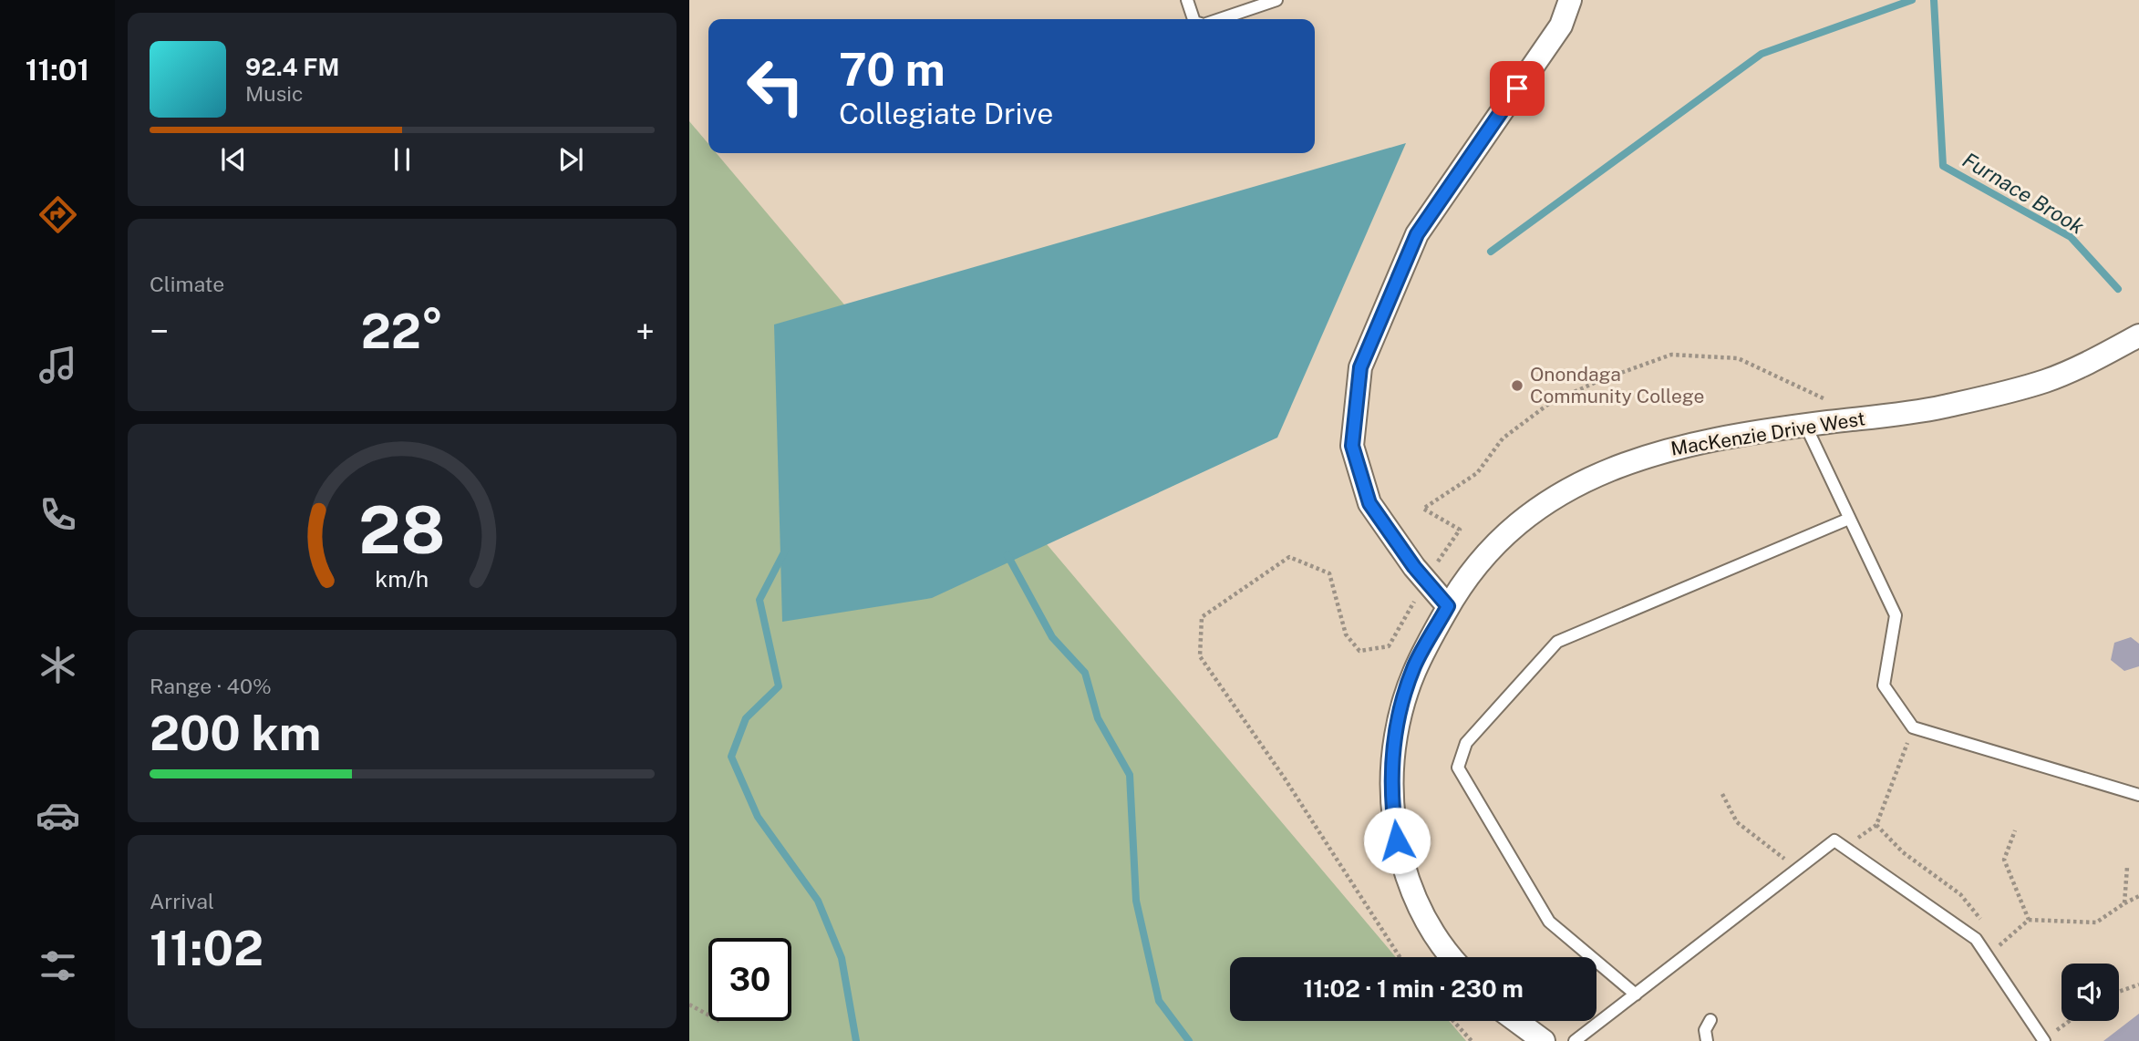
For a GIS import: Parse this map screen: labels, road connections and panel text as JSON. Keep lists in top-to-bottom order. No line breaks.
{"streets":{"street":["MacKenzie Drive West"]},"water":["Furnace Brook"],"places":["Onondaga Community College"],"page":{"tabs":"11:01","turn":["70 m","Collegiate Drive"],"song":["92.4 FM","Music"],"tile":["Climate",["Range · 40%","200 km"],["Arrival","11:02"]],"heat":["−","22°","+"],"limit":"30","trip":"11:02 · 1 min · 230 m","gauge":["28","km/h"]}}
